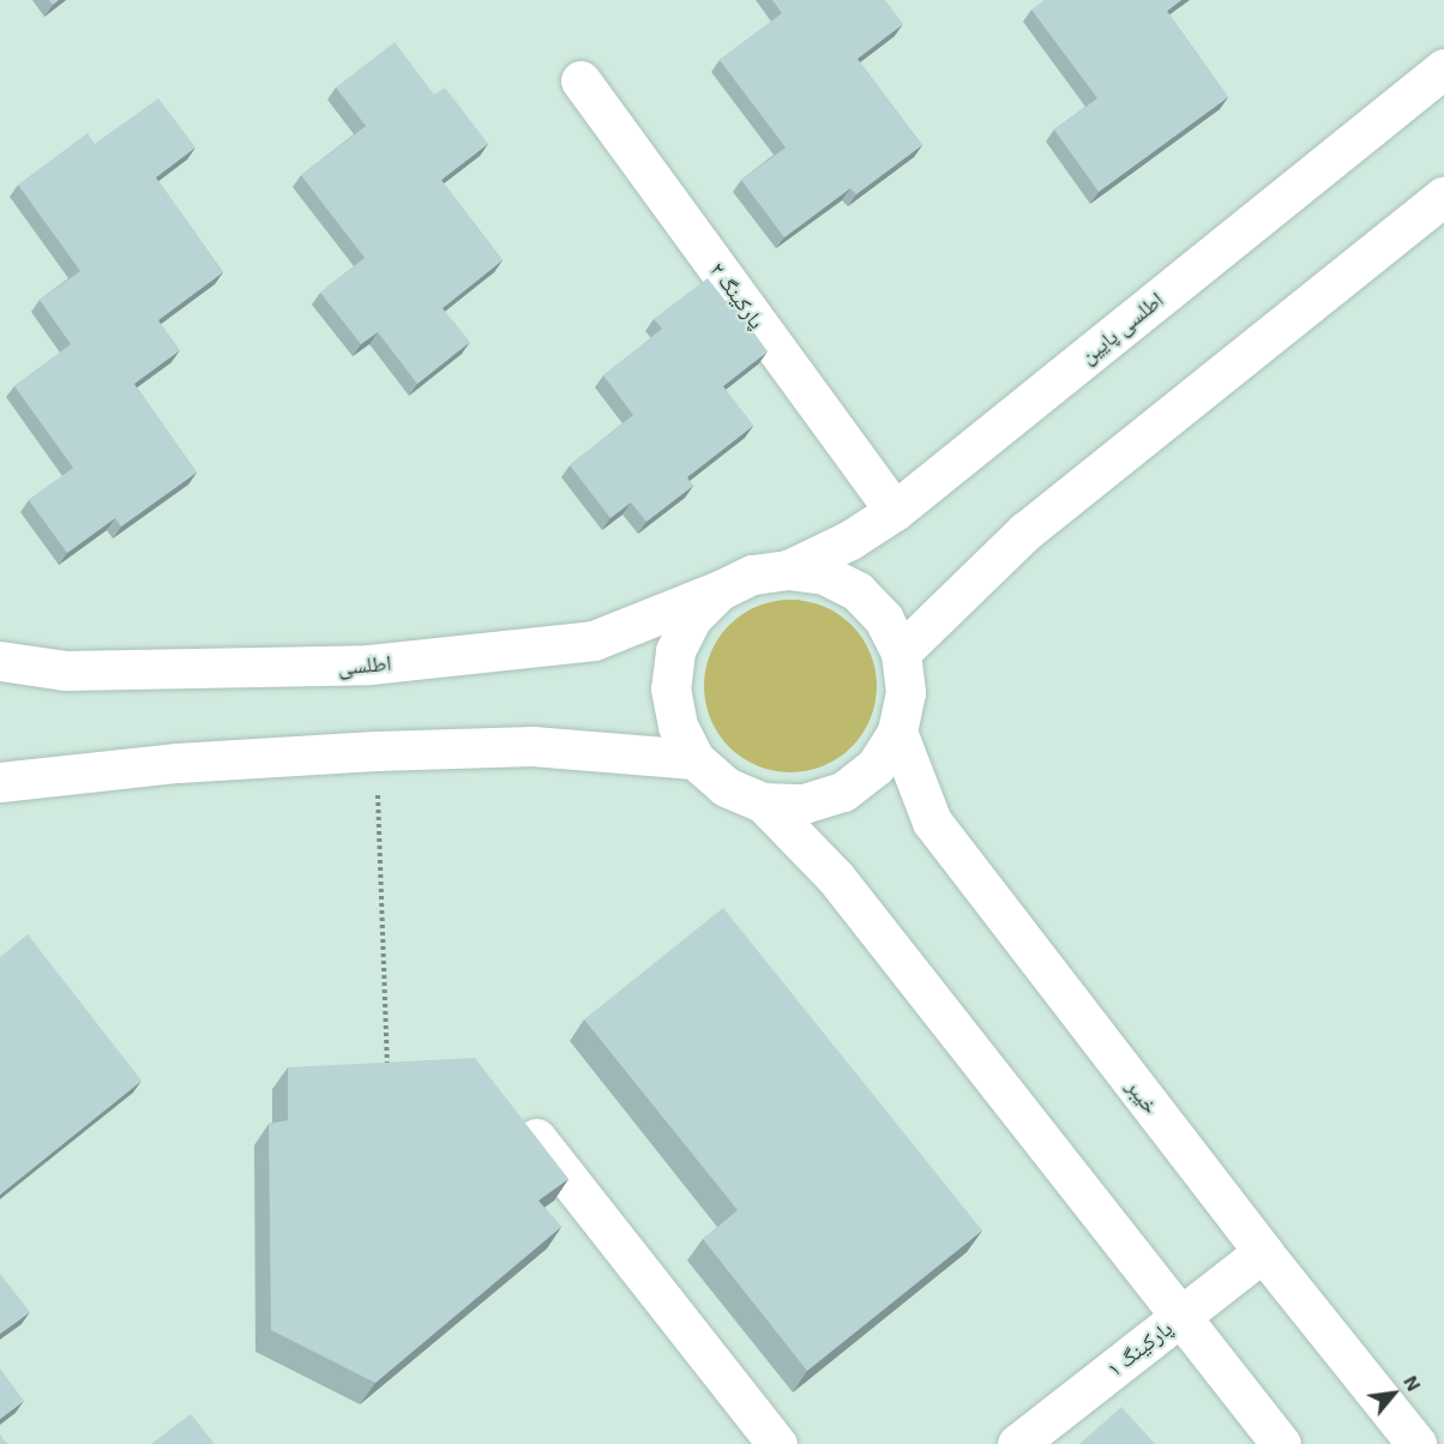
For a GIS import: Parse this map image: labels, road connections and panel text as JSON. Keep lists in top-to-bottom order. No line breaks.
{"streets":{"street":["پارکینگ ۲","اطلسی پایین","اطلسی","خیبر","پارکینگ ۱"]},"crossings":[["پارکینگ ۲","اطلسی پایین"],["اطلسی پایین","اطلسی"],["اطلسی پایین","خیبر"],["اطلسی","خیبر"],["خیبر","پارکینگ ۱"]],"north":"top right"}
